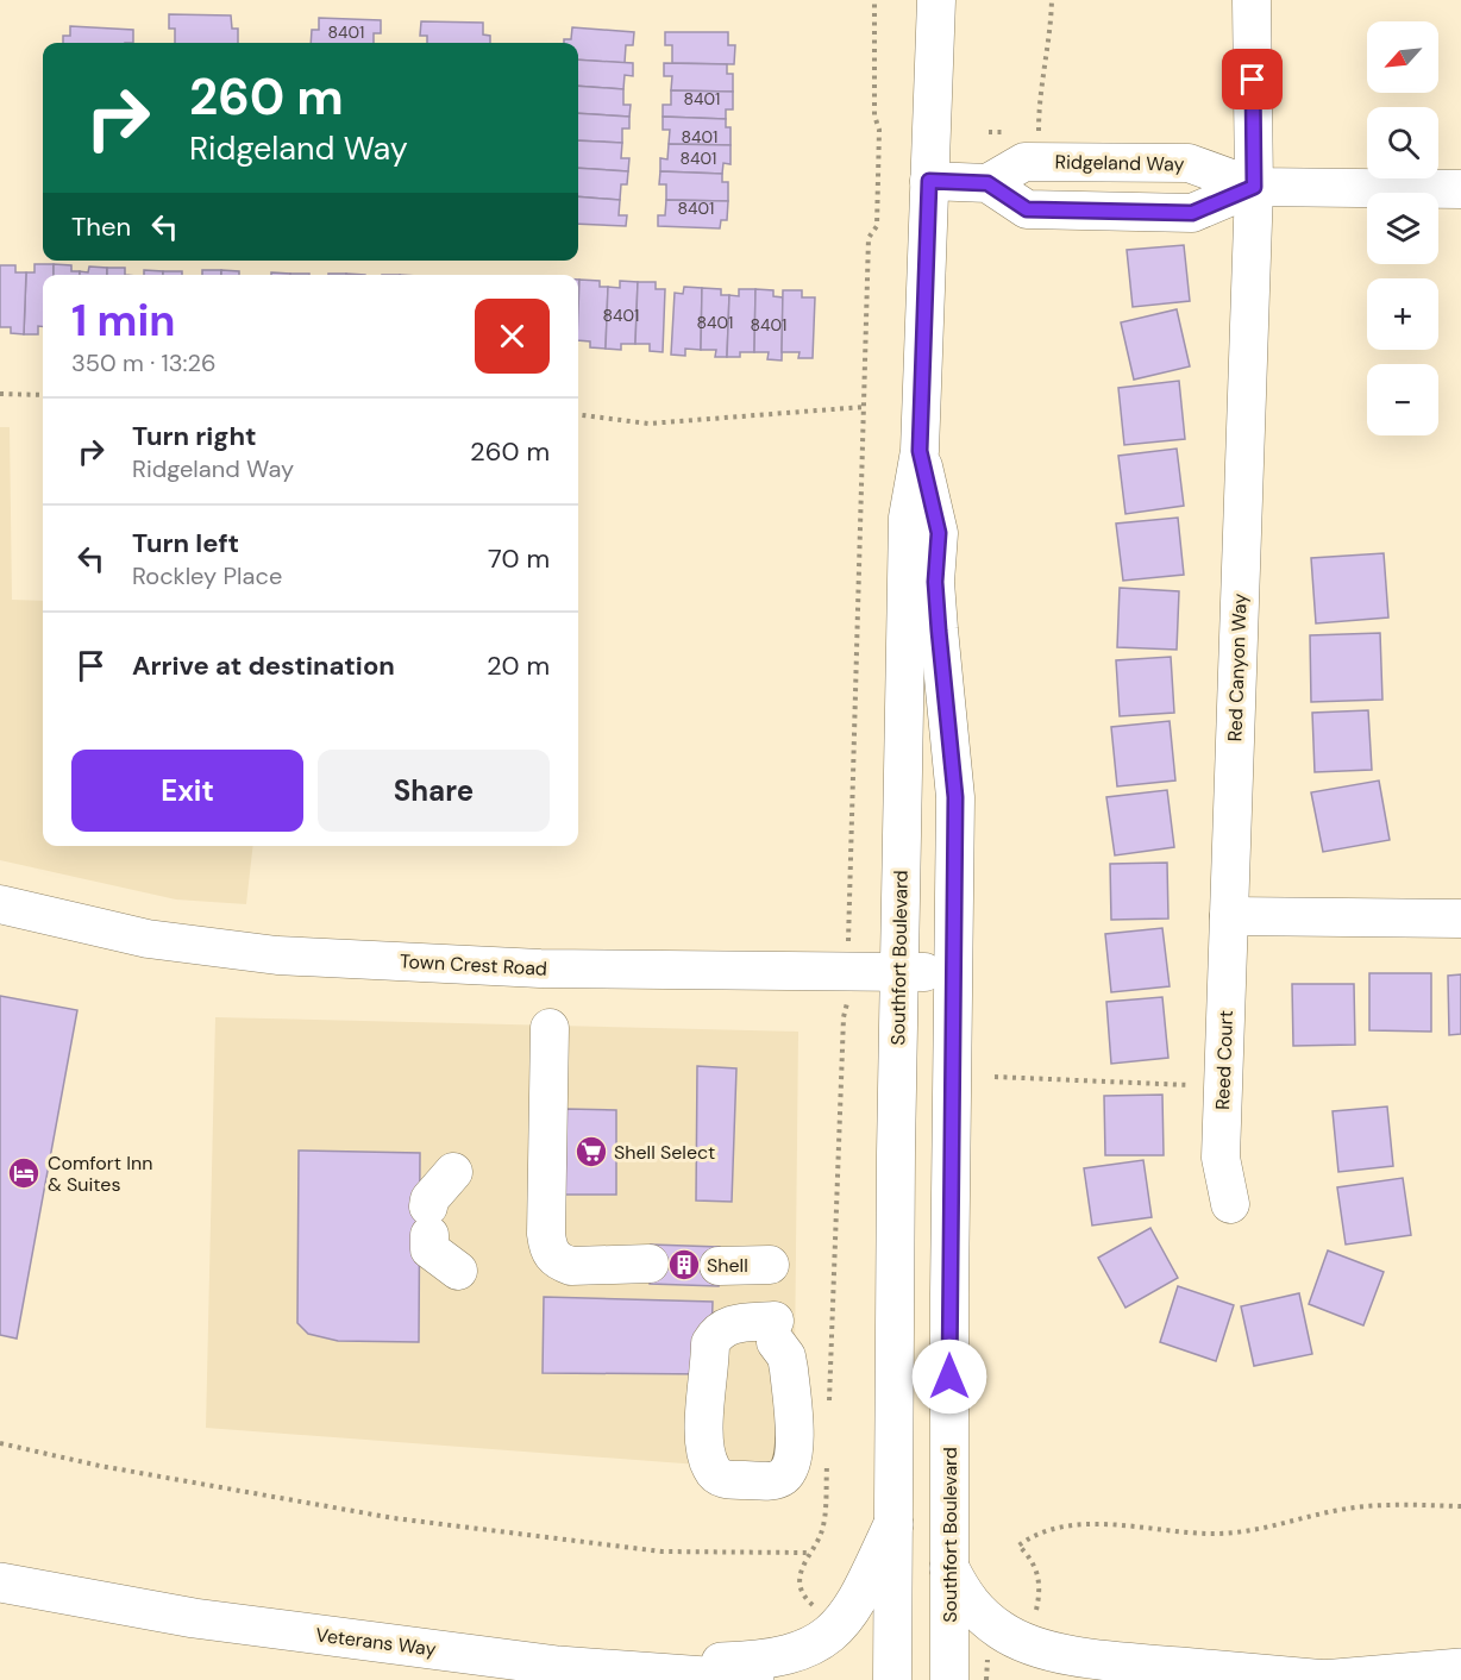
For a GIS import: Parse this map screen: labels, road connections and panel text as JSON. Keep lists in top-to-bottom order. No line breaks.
{"streets":{"main road":["Veterans Way"],"street":["Ridgeland Way","Red Canyon Way","Southfort Boulevard","Town Crest Road","Reed Court"]},"crossings":[["Ridgeland Way","Red Canyon Way"],["Red Canyon Way","Reed Court"],["Southfort Boulevard","Town Crest Road"]],"places":{"supermarket":["Shell Select"],"hotel":["Comfort Inn & Suites"],"building":["Shell"]},"house_numbers":["8401","8401","8401","8401","8401","8401","8401","8401"],"north":"bottom left","page":{"map_buttons":["+","−"],"turn":["260 m","Ridgeland Way"],"then":"Then","heading":["1 min","350 m · 13:26"],"list":[{"name":"Turn right","note":"Ridgeland Way","value":"260 m"},{"name":"Turn left","note":"Rockley Place","value":"70 m"},{"name":"Arrive at destination","value":"20 m"}],"buttons":["Exit","Share"]}}
